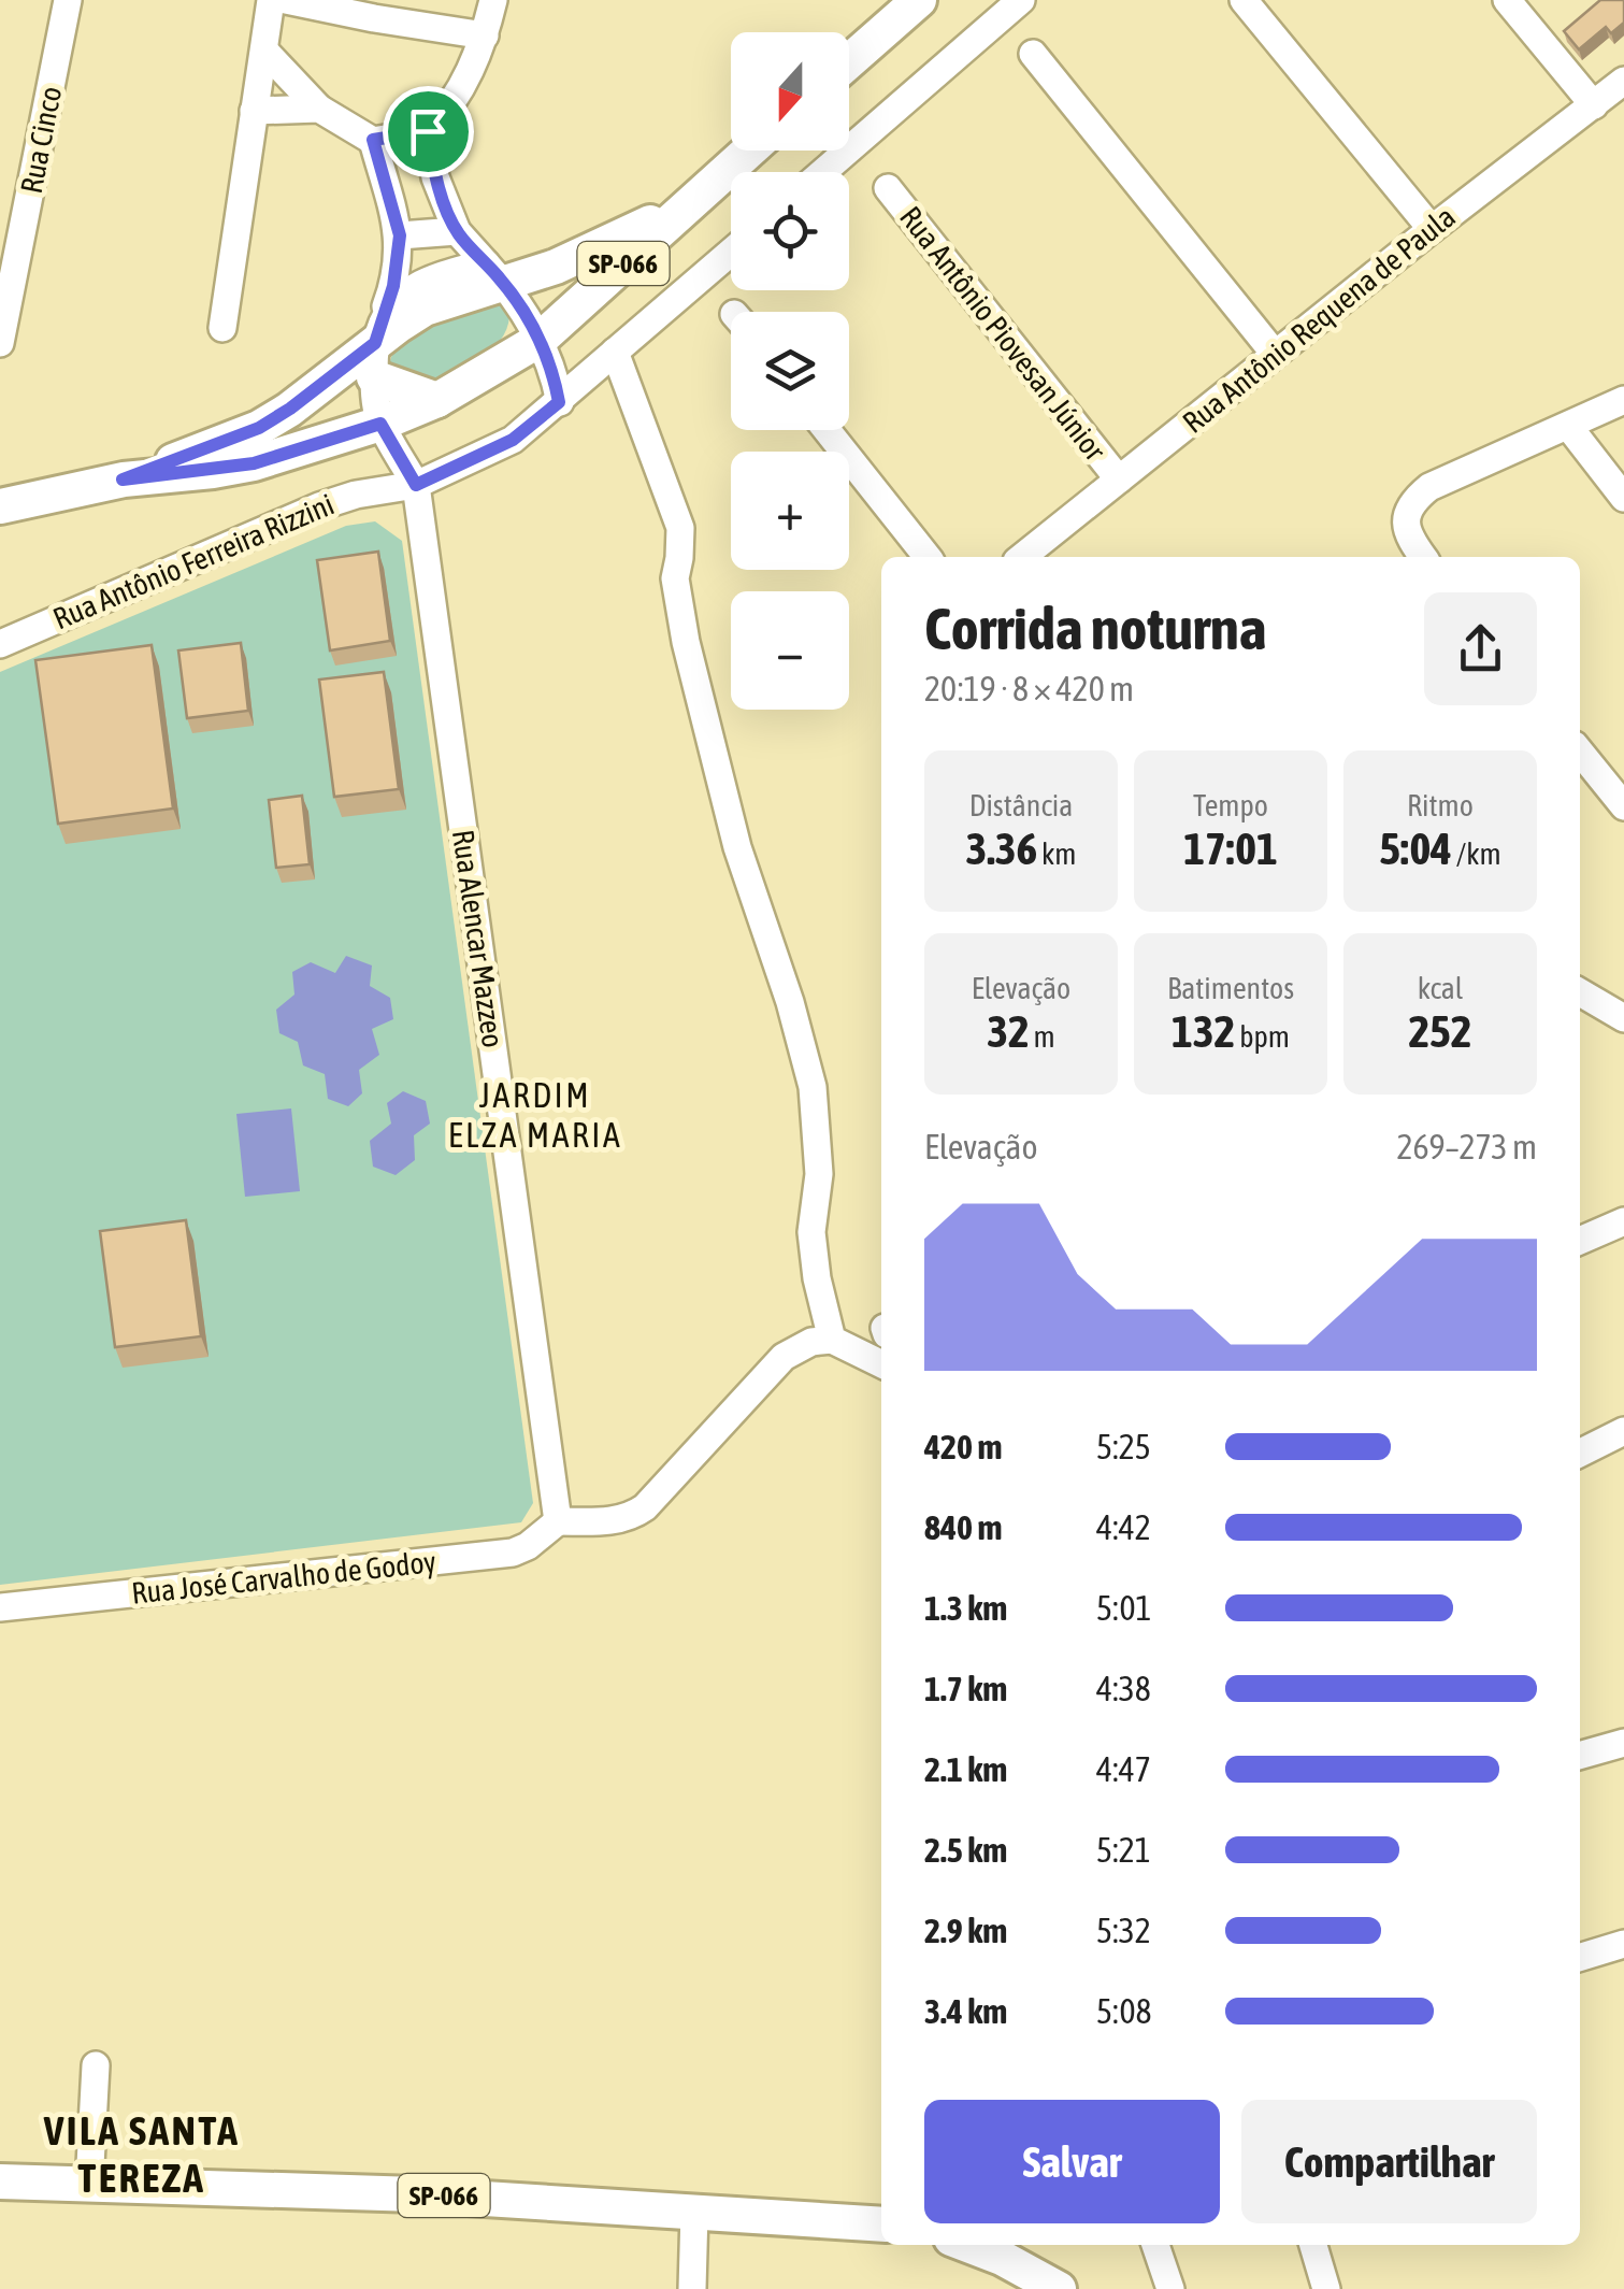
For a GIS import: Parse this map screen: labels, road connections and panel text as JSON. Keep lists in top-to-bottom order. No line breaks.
{"streets":{"main road":["SP-066"],"street":["Rua Cinco","Rua Antônio Requena de Paula","Rua Antônio Piovesan Júnior","Rua Antônio Ferreira Rizzini","Rua Alencar Mazzeo","Rua José Carvalho de Godoy"]},"crossings":[["Rua Antônio Requena de Paula","Rua Antônio Piovesan Júnior"],["Rua Antônio Ferreira Rizzini","Rua Alencar Mazzeo"],["Rua Alencar Mazzeo","Rua José Carvalho de Godoy"]],"districts":["JARDIM ELZA MARIA","VILA SANTA TEREZA"],"north":"bottom","page":{"map_buttons":["+","−"],"heading":["Corrida noturna","20:19 · 8 × 420 m"],"stats":[["Distância","3.36 km"],["Tempo","17:01"],["Ritmo","5:04 /km"],["Elevação","32 m"],["Batimentos","132 bpm"],["kcal","252"]],"chart":["Elevação","269–273 m"],"list":[{"name":"420 m","note":"5:25"},{"name":"840 m","note":"4:42"},{"name":"1.3 km","note":"5:01"},{"name":"1.7 km","note":"4:38"},{"name":"2.1 km","note":"4:47"},{"name":"2.5 km","note":"5:21"},{"name":"2.9 km","note":"5:32"},{"name":"3.4 km","note":"5:08"}],"buttons":["Salvar","Compartilhar"]}}
